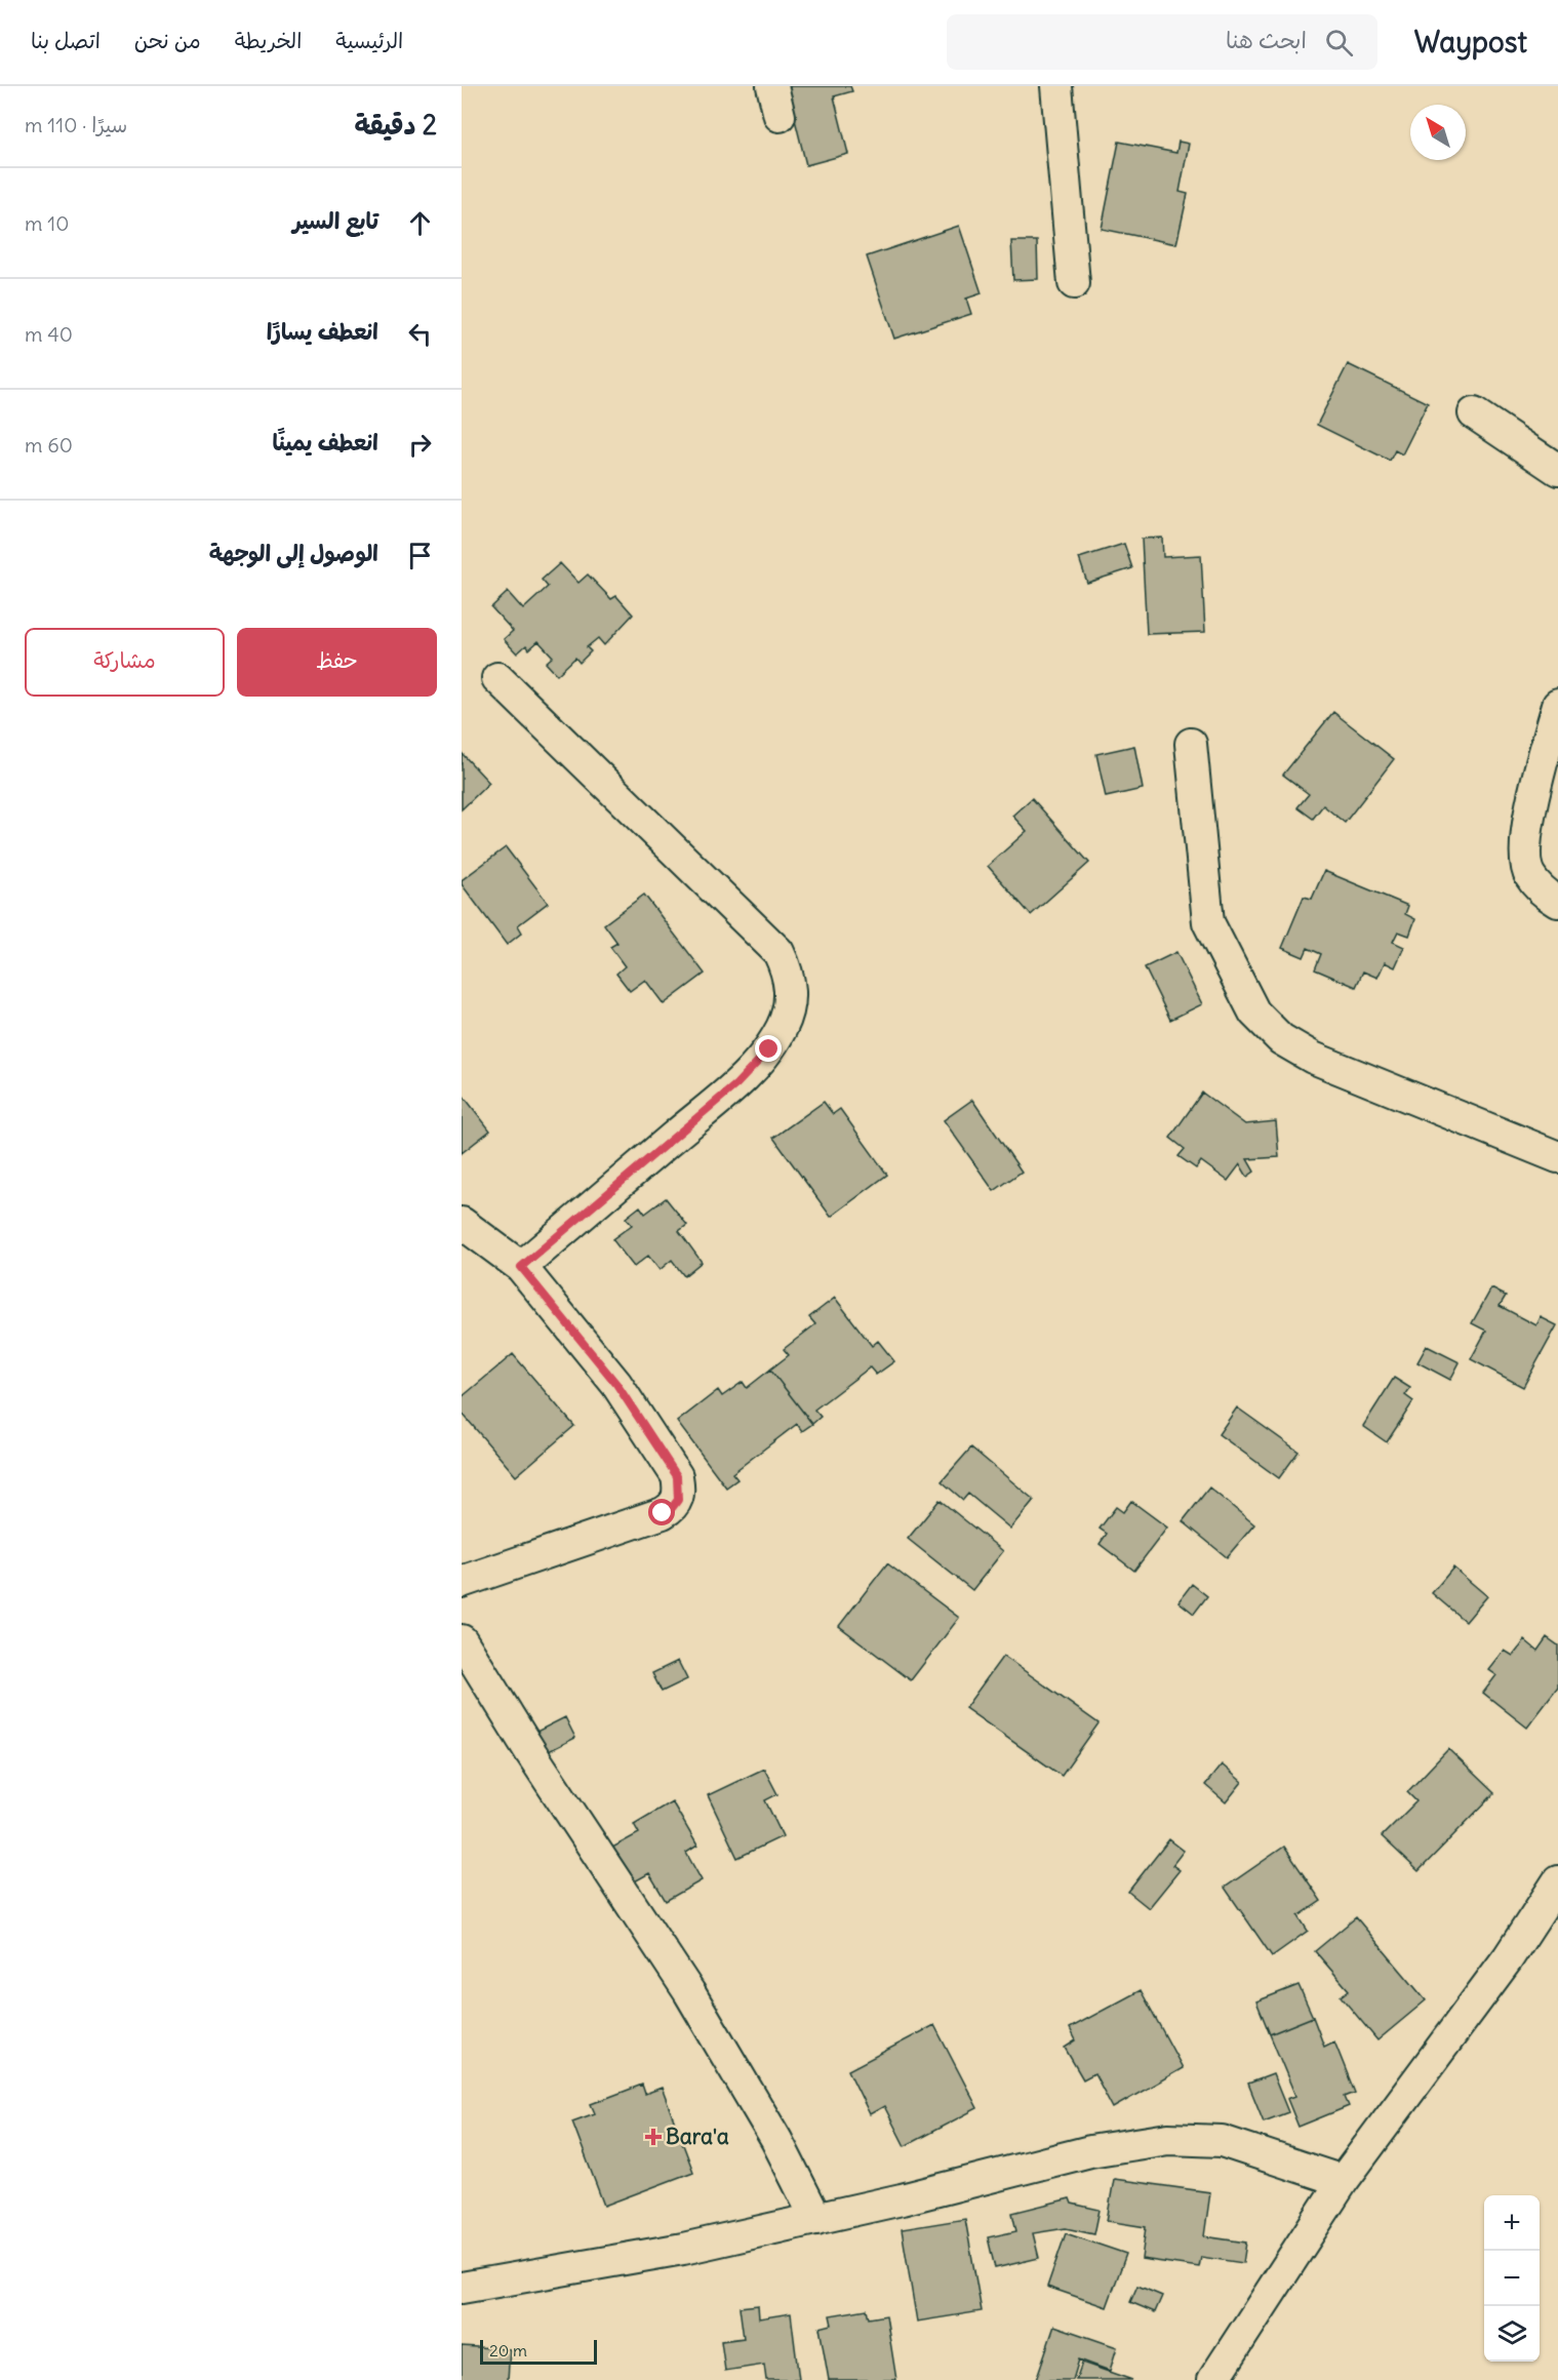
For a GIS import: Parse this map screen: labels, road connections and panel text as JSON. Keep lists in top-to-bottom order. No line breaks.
{"places":{"health":["Bara'a"]},"scale_bar":"20 m","north":"top left","page":{"header":"Waypost","search":"ابحث هنا","nav":["الرئيسية","الخريطة","من نحن","اتصل بنا"],"heading":["2 دقيقة","سيرًا · 110 m"],"list":[["تابع السير","10 m"],["انعطف يسارًا","40 m"],["انعطف يمينًا","60 m"],"الوصول إلى الوجهة"],"buttons":["حفظ","مشاركة"],"map_buttons":["+","−"],"scale":"20 m"}}
